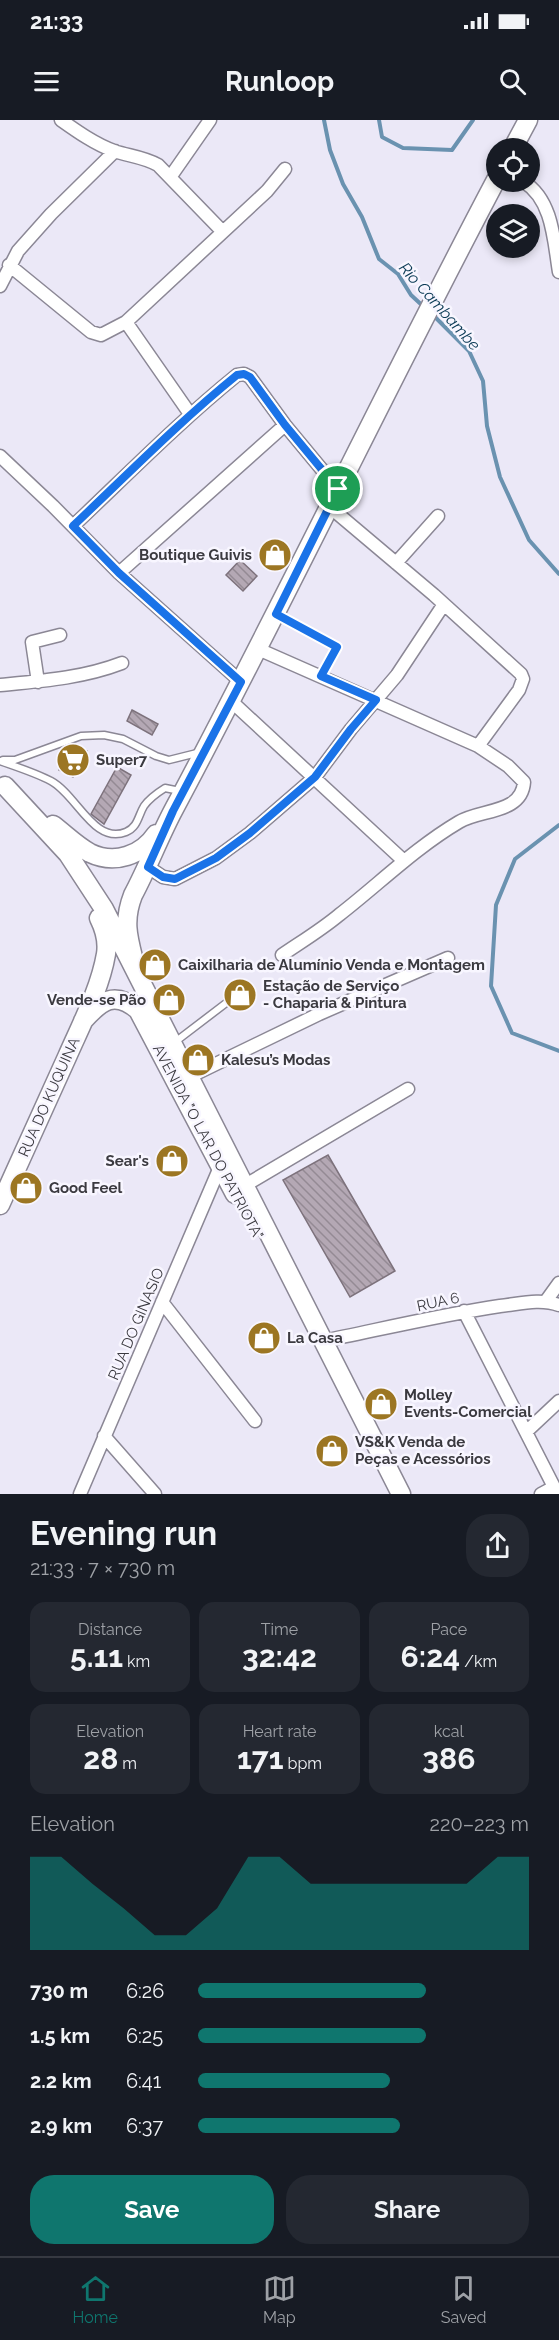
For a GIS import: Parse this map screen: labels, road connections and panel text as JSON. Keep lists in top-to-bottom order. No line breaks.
{"streets":{"main road":["RUA DO KUQUINA","AVENIDA \"O LAR DO PATRIOTA\""],"street":["RUA 6","RUA DO GINASIO"]},"crossings":[["RUA DO KUQUINA","AVENIDA \"O LAR DO PATRIOTA\""],["AVENIDA \"O LAR DO PATRIOTA\"","RUA 6"],["AVENIDA \"O LAR DO PATRIOTA\"","RUA DO GINASIO"]],"water":["Rio Cambambe"],"places":{"shop":["Boutique Guivis","Caixilharia de Alumínio Venda e Montagem","Estação de Serviço - Chaparia & Pintura","Vende-se Pão","Kalesu’s Modas","Sear's","Good Feel","La Casa","Molley Events-Comercial","VS&K Venda de Peças e Acessórios"],"supermarket":["Super7"]},"page":{"status":"21:33","header":"Runloop","heading":["Evening run","21:33 · 7 × 730 m"],"stats":[["Distance","5.11 km"],["Time","32:42"],["Pace","6:24 /km"],["Elevation","28 m"],["Heart rate","171 bpm"],["kcal","386"]],"chart":["Elevation","220–223 m"],"list":[{"name":"730 m","note":"6:26"},{"name":"1.5 km","note":"6:25"},{"name":"2.2 km","note":"6:41"},{"name":"2.9 km","note":"6:37"}],"buttons":["Save","Share"],"tabs":["Home","Map","Saved"]}}
